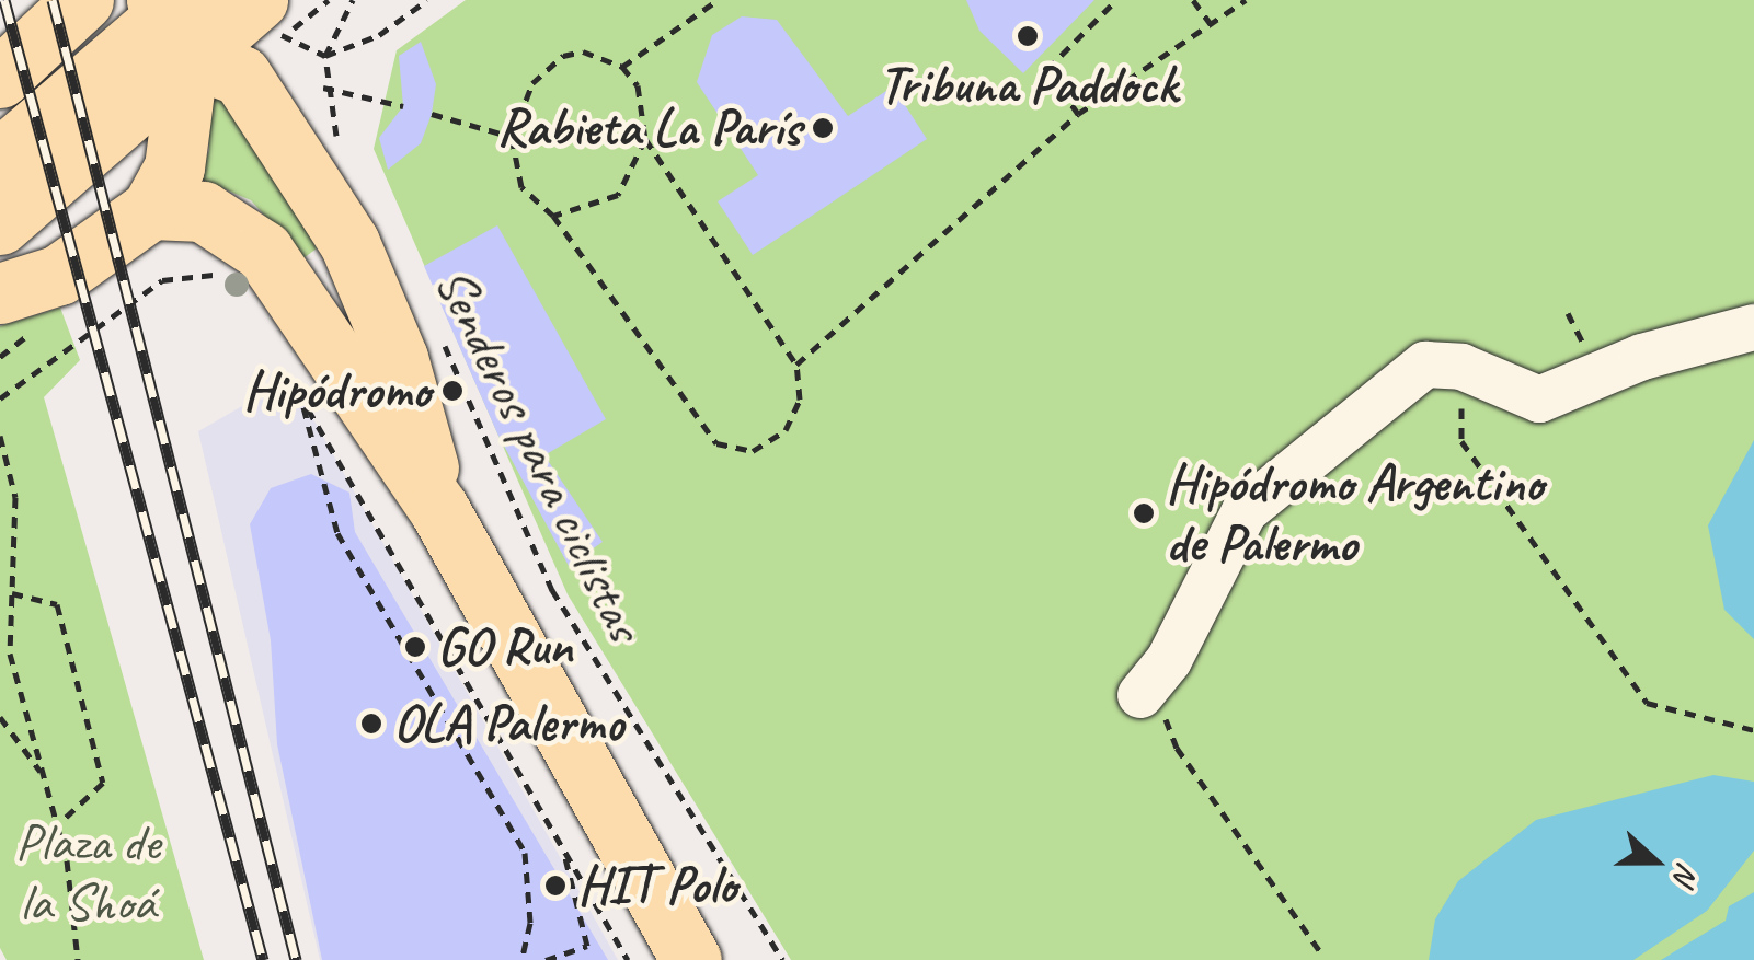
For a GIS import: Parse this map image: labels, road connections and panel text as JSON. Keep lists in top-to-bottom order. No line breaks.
{"streets":{"path":["Senderos para ciclistas"]},"parks":["Plaza de la Shoá"],"places":["Tribuna Paddock","Rabieta La París","Hipódromo","Hipódromo Argentino de Palermo","GO Run","OLA Palermo","HIT Polo"],"north":"right"}
